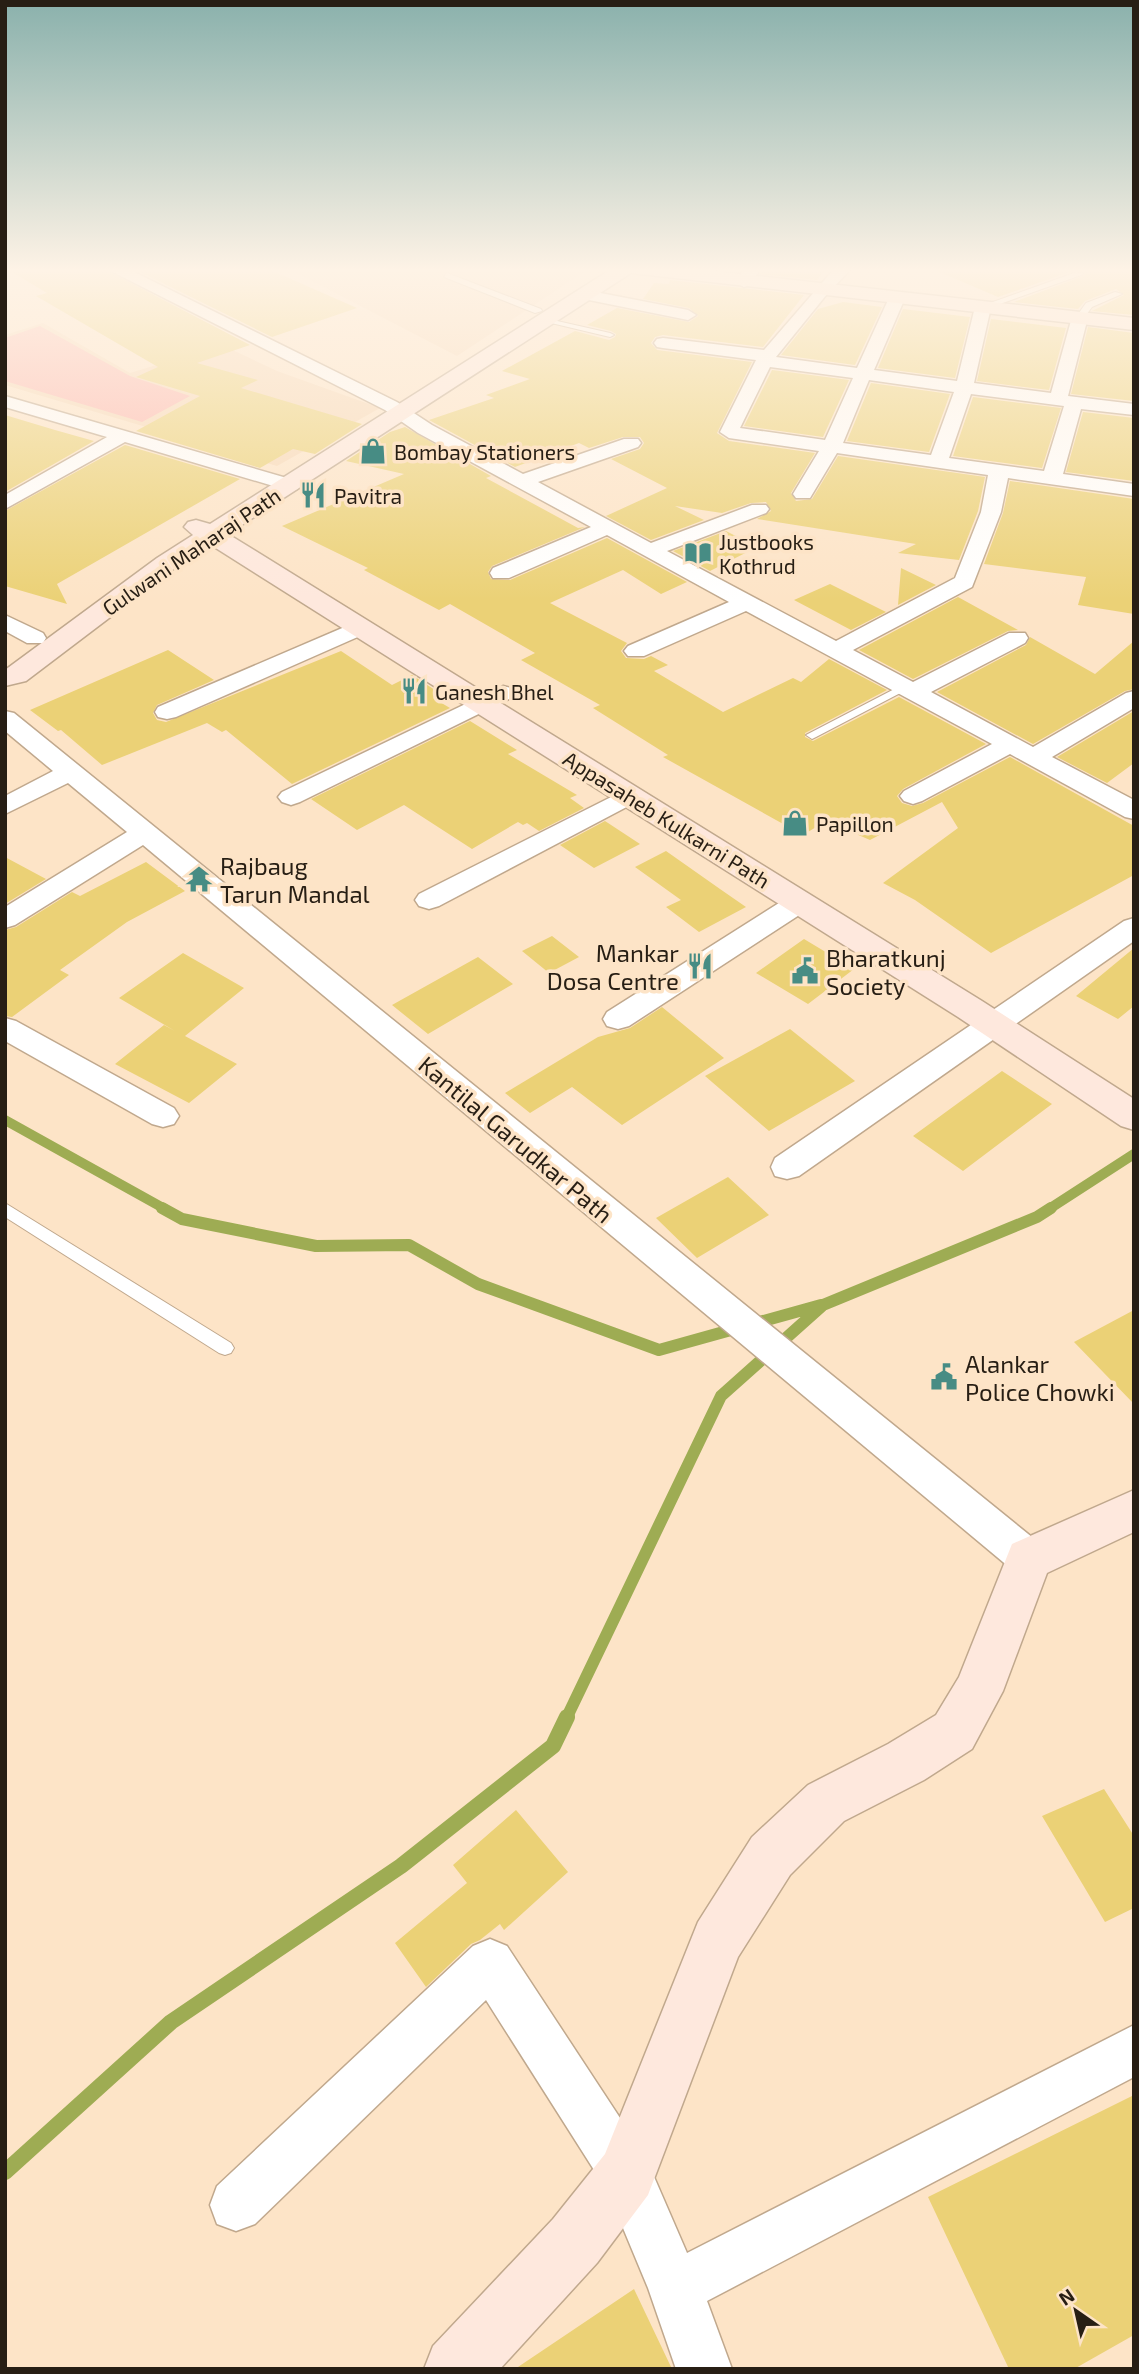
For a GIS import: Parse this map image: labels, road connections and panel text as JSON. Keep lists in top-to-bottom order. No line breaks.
{"streets":{"street":["Gulwani Maharaj Path","Appasaheb Kulkarni Path","Kantilal Garudkar Path"]},"crossings":[["Gulwani Maharaj Path","Appasaheb Kulkarni Path"]],"places":{"shop":["Bombay Stationers","Papillon"],"restaurant":["Pavitra","Ganesh Bhel","Mankar Dosa Centre"],"library":["Justbooks Kothrud"],"temple":["Rajbaug Tarun Mandal"],"public building":["Bharatkunj Society","Alankar Police Chowki"]},"north":"top left"}
